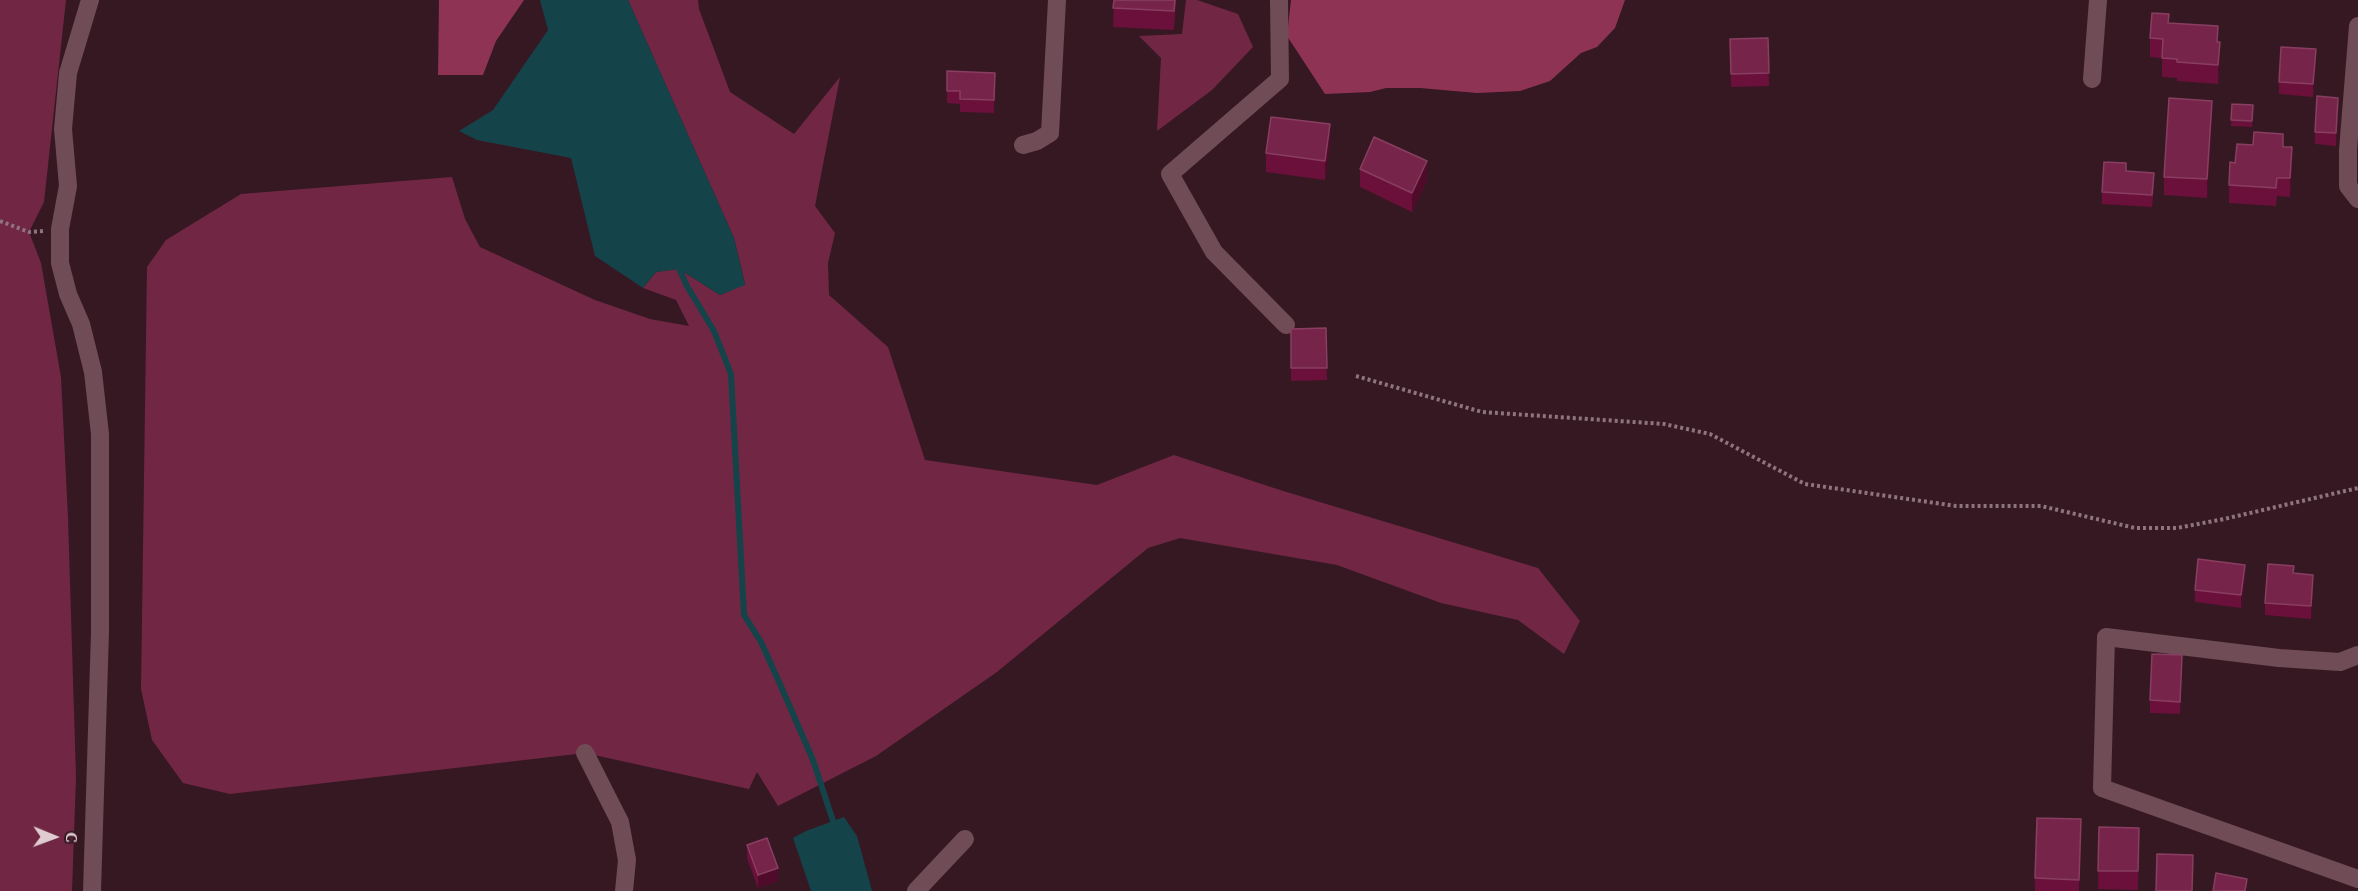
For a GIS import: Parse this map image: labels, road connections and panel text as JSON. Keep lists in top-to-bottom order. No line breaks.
{"north":"right"}
